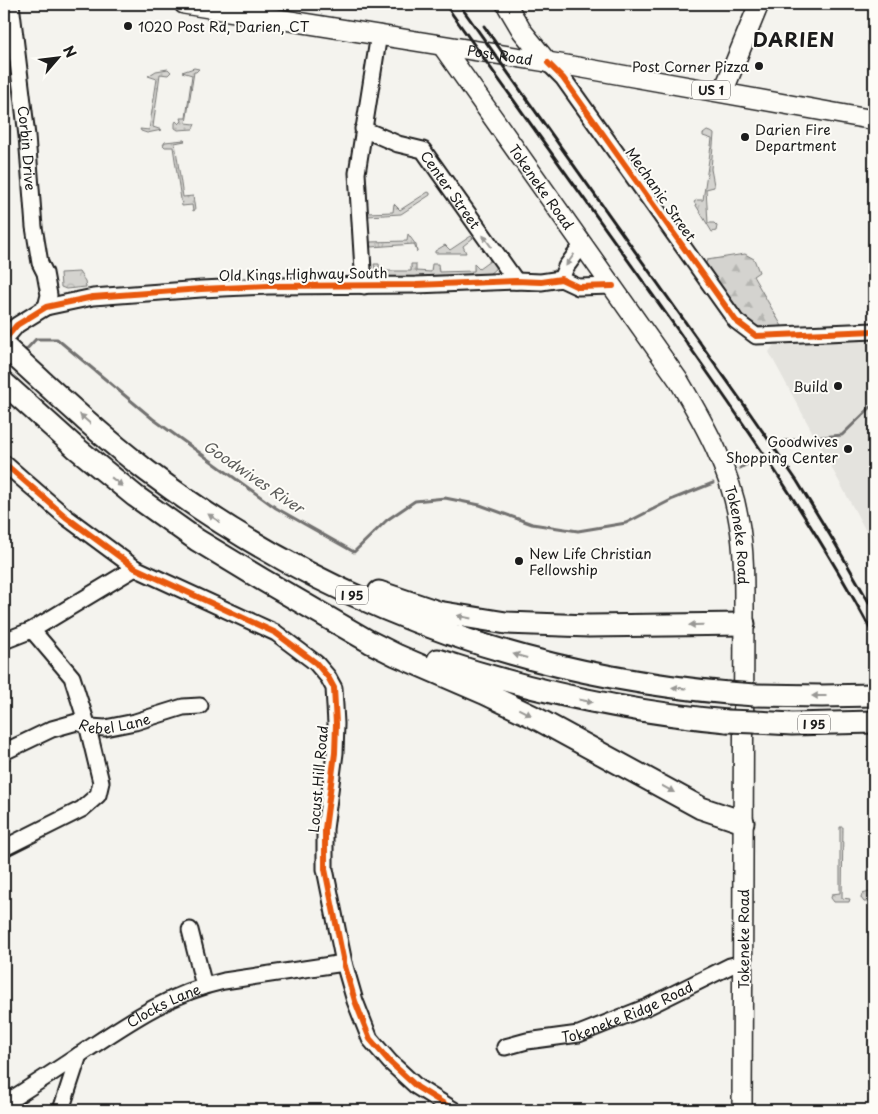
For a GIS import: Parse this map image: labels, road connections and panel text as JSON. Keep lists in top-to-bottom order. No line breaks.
{"streets":{"highway":["I 95"],"main road":["Post Road","US 1","Tokeneke Road"],"street":["Corbin Drive","Center Street","Mechanic Street","Old Kings Highway South","Rebel Lane","Locust Hill Road","Clocks Lane","Tokeneke Ridge Road"]},"crossings":[["Post Road","Tokeneke Road"],["Post Road","Mechanic Street"],["Corbin Drive","Old Kings Highway South"],["Tokeneke Road","Old Kings Highway South"],["Tokeneke Road","Tokeneke Ridge Road"],["Center Street","Old Kings Highway South"],["Locust Hill Road","Clocks Lane"]],"one_way":["Center Street"],"districts":["DARIEN"],"water":["Goodwives River"],"places":["1020 Post Rd, Darien, CT","Post Corner Pizza","Darien Fire Department","Build","Goodwives Shopping Center","New Life Christian Fellowship"],"north":"top right"}
